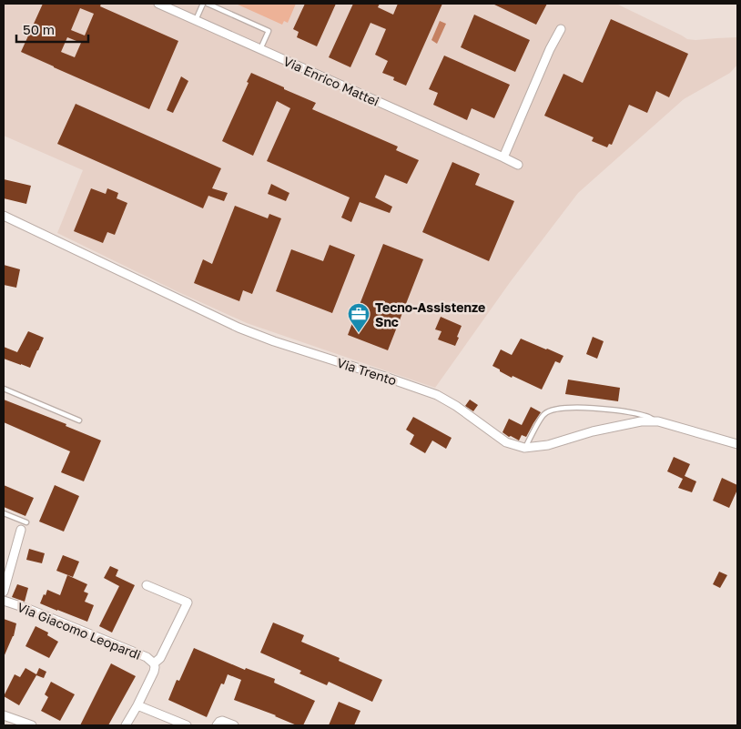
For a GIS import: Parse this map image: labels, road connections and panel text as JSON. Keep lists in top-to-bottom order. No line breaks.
{"streets":{"street":["Via Enrico Mattei","Via Trento","Via Giacomo Leopardi"]},"places":{"office":["Tecno-Assistenze Snc"]},"scale_bar":"50 m"}
